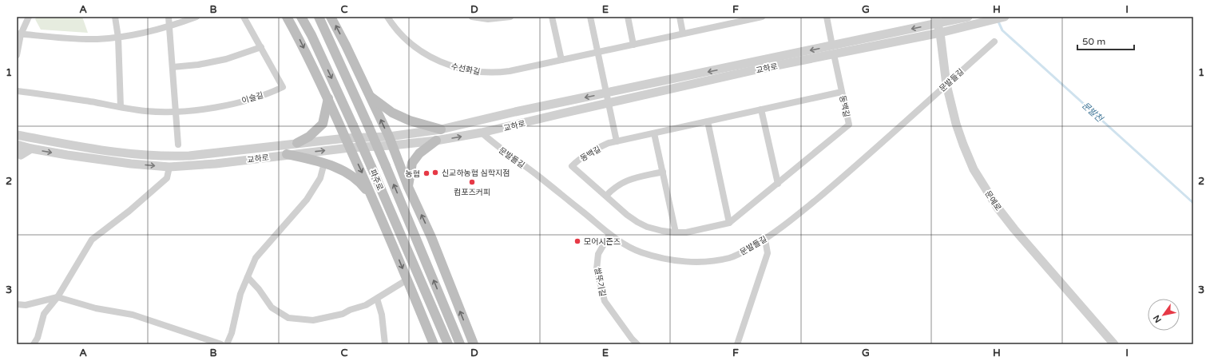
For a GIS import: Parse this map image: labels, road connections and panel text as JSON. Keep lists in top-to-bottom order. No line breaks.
{"streets":{"main road":["파주로"],"street":["교하로","수선화길","문발들길","이슬길","동백길","문예로","쌀뚜기길"]},"crossings":[["교하로","문발들길"],["교하로","동백길"],["교하로","문예로"],["문발들길","문예로"],["문발들길","쌀뚜기길"]],"water":["문발천"],"places":["신교하농협 심학지점","농협","컴포즈커피","모어시즌즈"],"scale_bar":"50 m","north":"bottom left","grid":{"columns":["A","B","C","D","E","F","G","H","I"],"rows":["1","2","3"]}}
